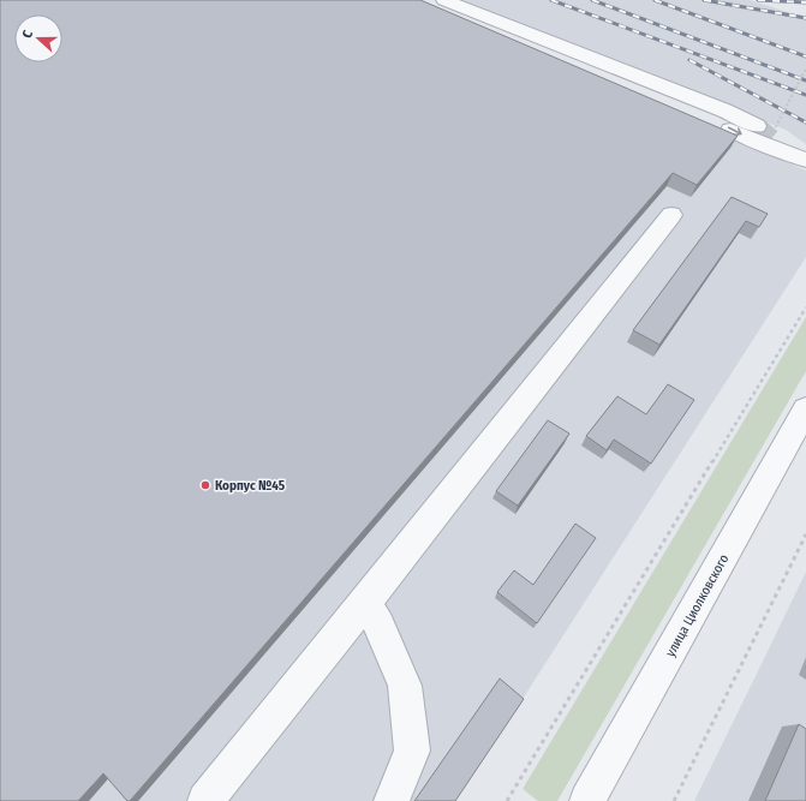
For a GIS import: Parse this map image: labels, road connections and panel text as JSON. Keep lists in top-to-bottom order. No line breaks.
{"streets":{"street":["улица Циолковского"]},"places":["Корпус №45"],"north":"left"}
